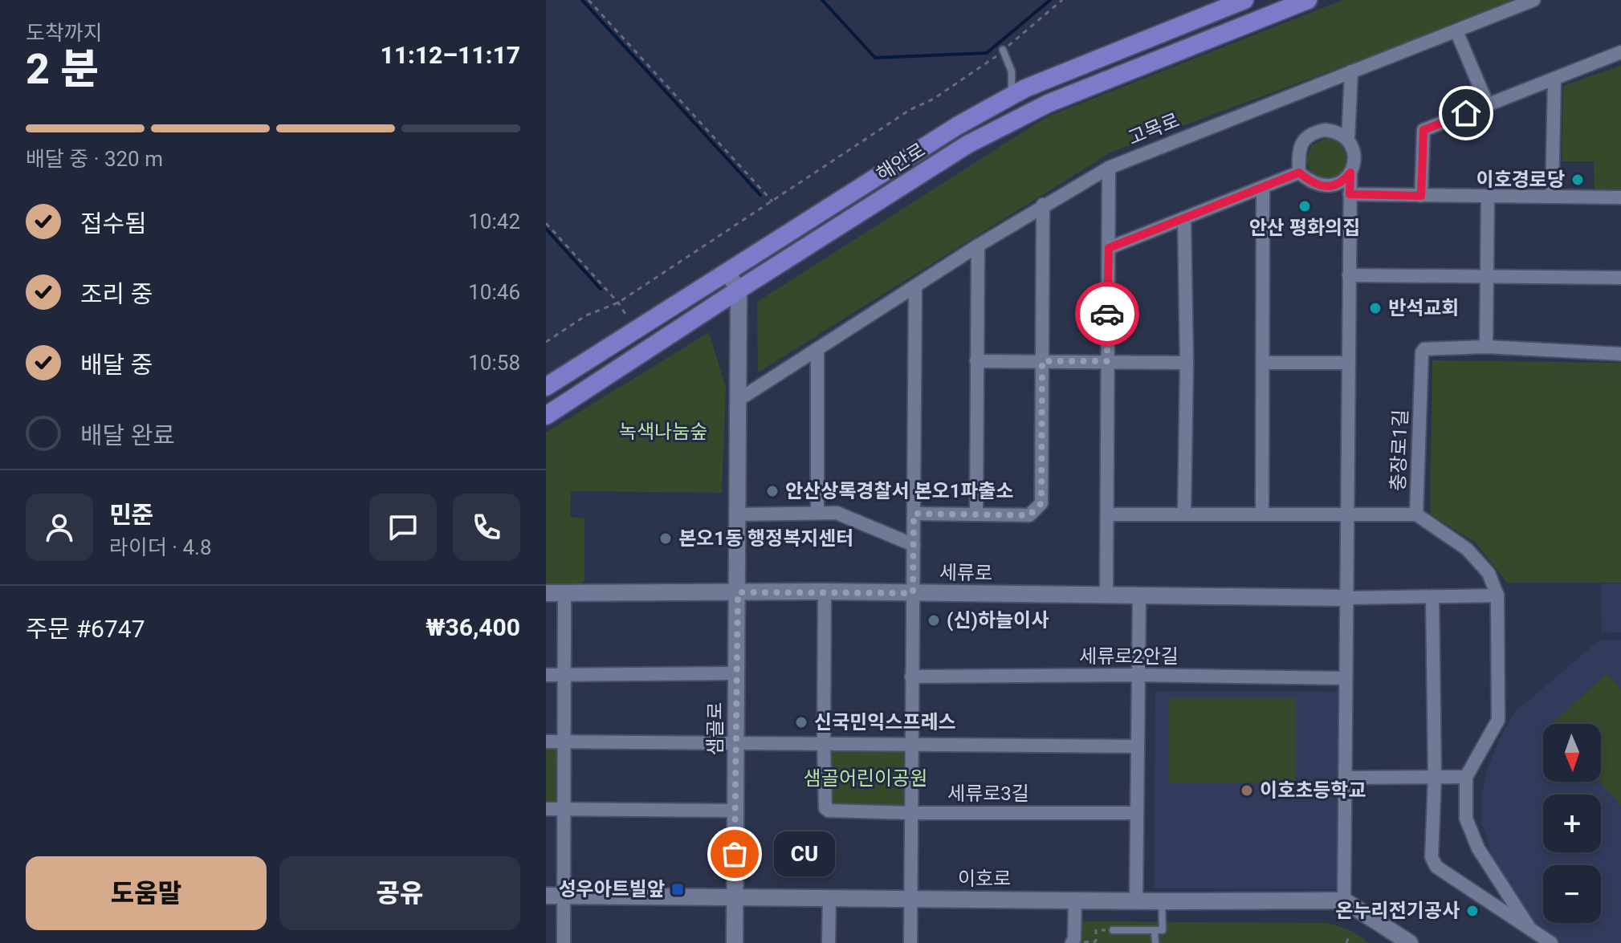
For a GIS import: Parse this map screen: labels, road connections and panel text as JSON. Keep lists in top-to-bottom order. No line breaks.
{"streets":{"main road":["해안로"],"street":["고목로","충장로1길","세류로","세류로2안길","샘골로","세류로3길","이호로"]},"crossings":[["고목로","샘골로"],["해안로","샘골로"],["세류로","샘골로"],["세류로","세류로3길"],["샘골로","이호로"]],"parks":["녹색나눔숲","샘골어린이공원"],"places":{"other":["이호경로당","안산 평화의집","반석교회","안산상록경찰서 본오1파출소","본오1동 행정복지센터","(신)하늘이사","신국민익스프레스","이호초등학교","CU","온누리전기공사"],"transit":["성우아트빌앞"]},"north":"bottom","page":{"heading":["2 분","도착까지","11:12–11:17"],"panel":["민준","라이더 · 4.8","주문 #6747","₩36,400"],"bar":"배달 중 · 320 m","list":[["접수됨","10:42"],["조리 중","10:46"],["배달 중","10:58"],"배달 완료"],"map_buttons":["+","−"],"bubble":"CU","buttons":["도움말","공유"]}}
